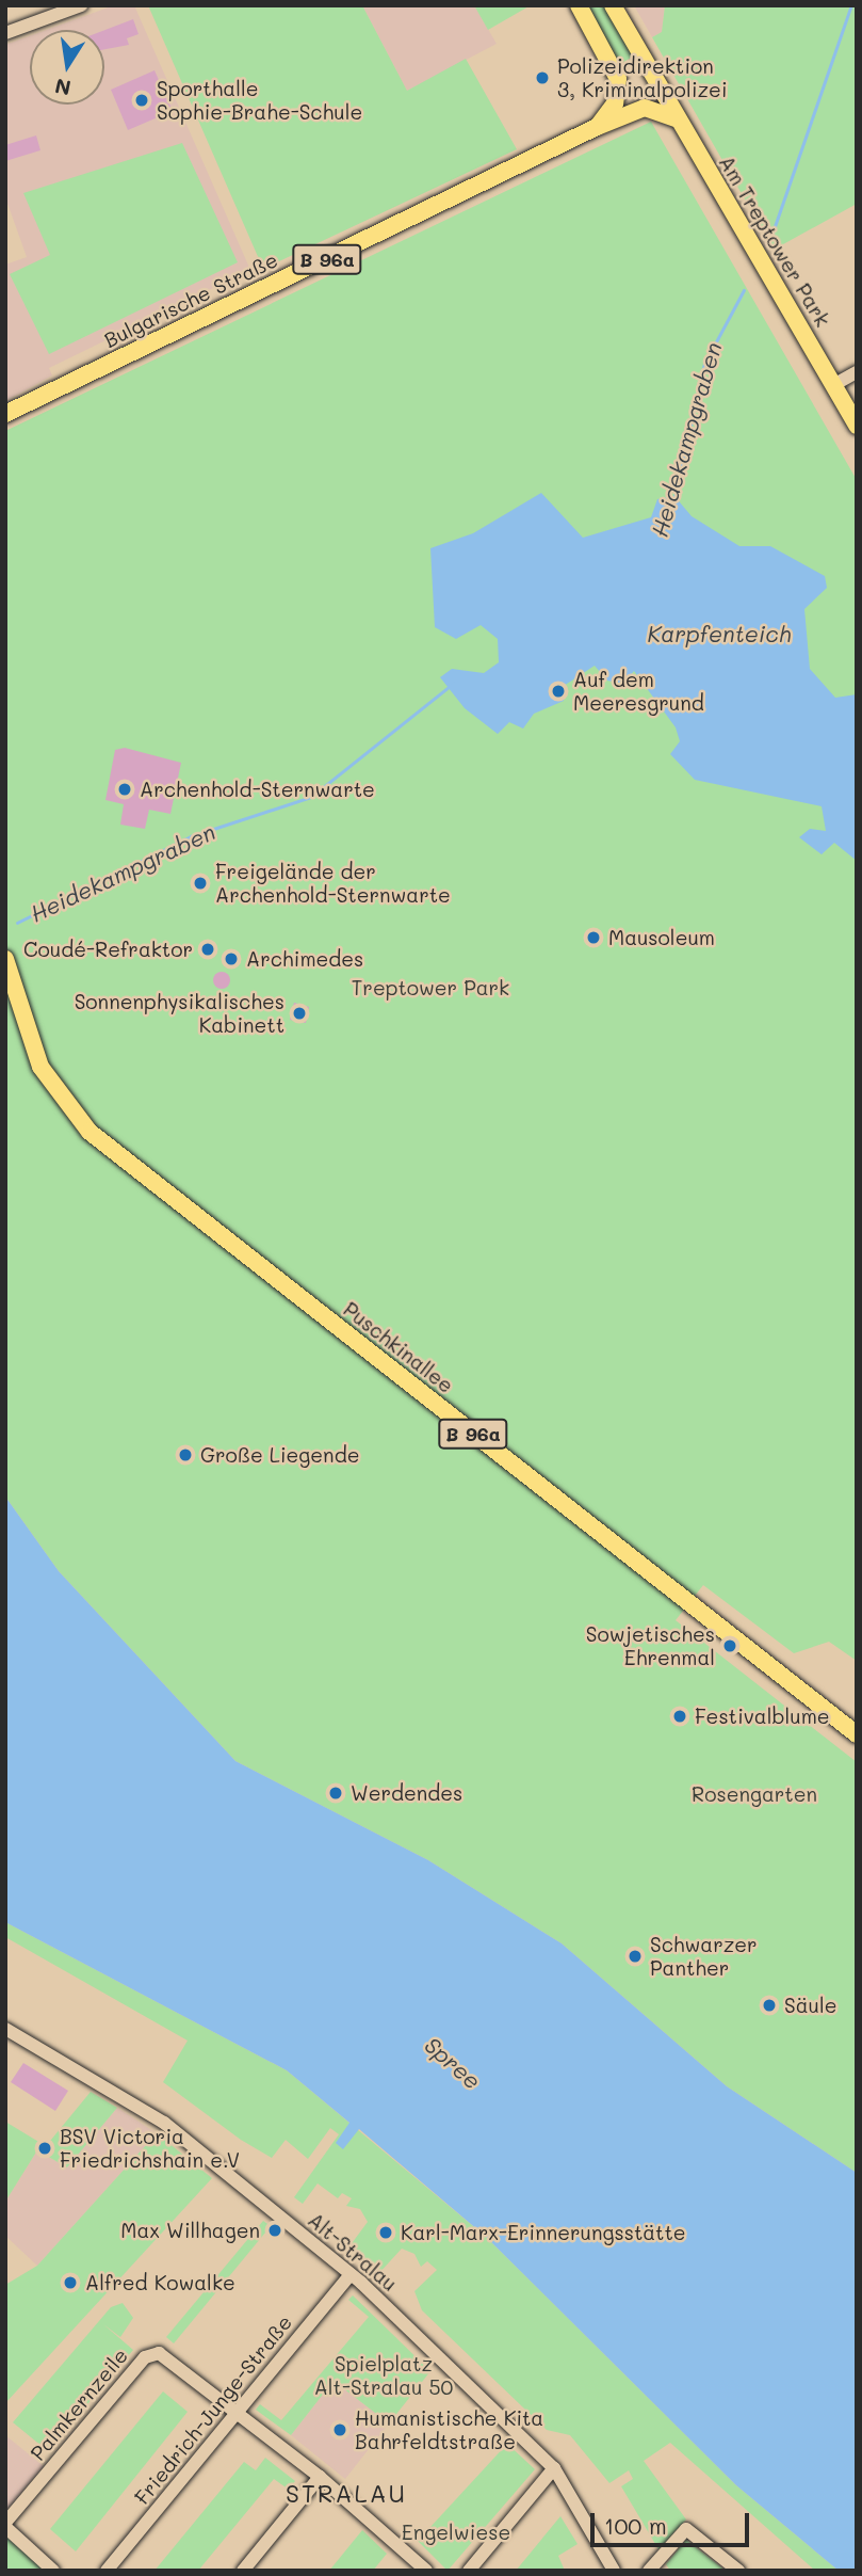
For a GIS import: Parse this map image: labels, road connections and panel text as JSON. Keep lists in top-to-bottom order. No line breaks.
{"streets":{"main road":["Am Treptower Park","B 96a","Bulgarische Straße","Puschkinallee"],"street":["Alt-Stralau","Palmkernzeile","Friedrich-Junge-Straße"]},"crossings":[["Am Treptower Park","Bulgarische Straße"],["Alt-Stralau","Friedrich-Junge-Straße"],["Palmkernzeile","Friedrich-Junge-Straße"]],"districts":["STRALAU"],"water":["Heidekampgraben","Karpfenteich","Spree"],"parks":["Treptower Park","Rosengarten","Spielplatz Alt-Stralau 50","Engelwiese"],"places":["Polizeidirektion 3, Kriminalpolizei","Sporthalle Sophie-Brahe-Schule","Auf dem Meeresgrund","Archenhold-Sternwarte","Freigelände der Archenhold-Sternwarte","Mausoleum","Coudé-Refraktor","Archimedes","Sonnenphysikalisches Kabinett","Große Liegende","Sowjetisches Ehrenmal","Festivalblume","Werdendes","Schwarzer Panther","Säule","BSV Victoria Friedrichshain e.V","Max Willhagen","Karl-Marx-Erinnerungsstätte","Alfred Kowalke","Humanistische Kita Bahrfeldtstraße"],"scale_bar":"100 m","north":"bottom"}
